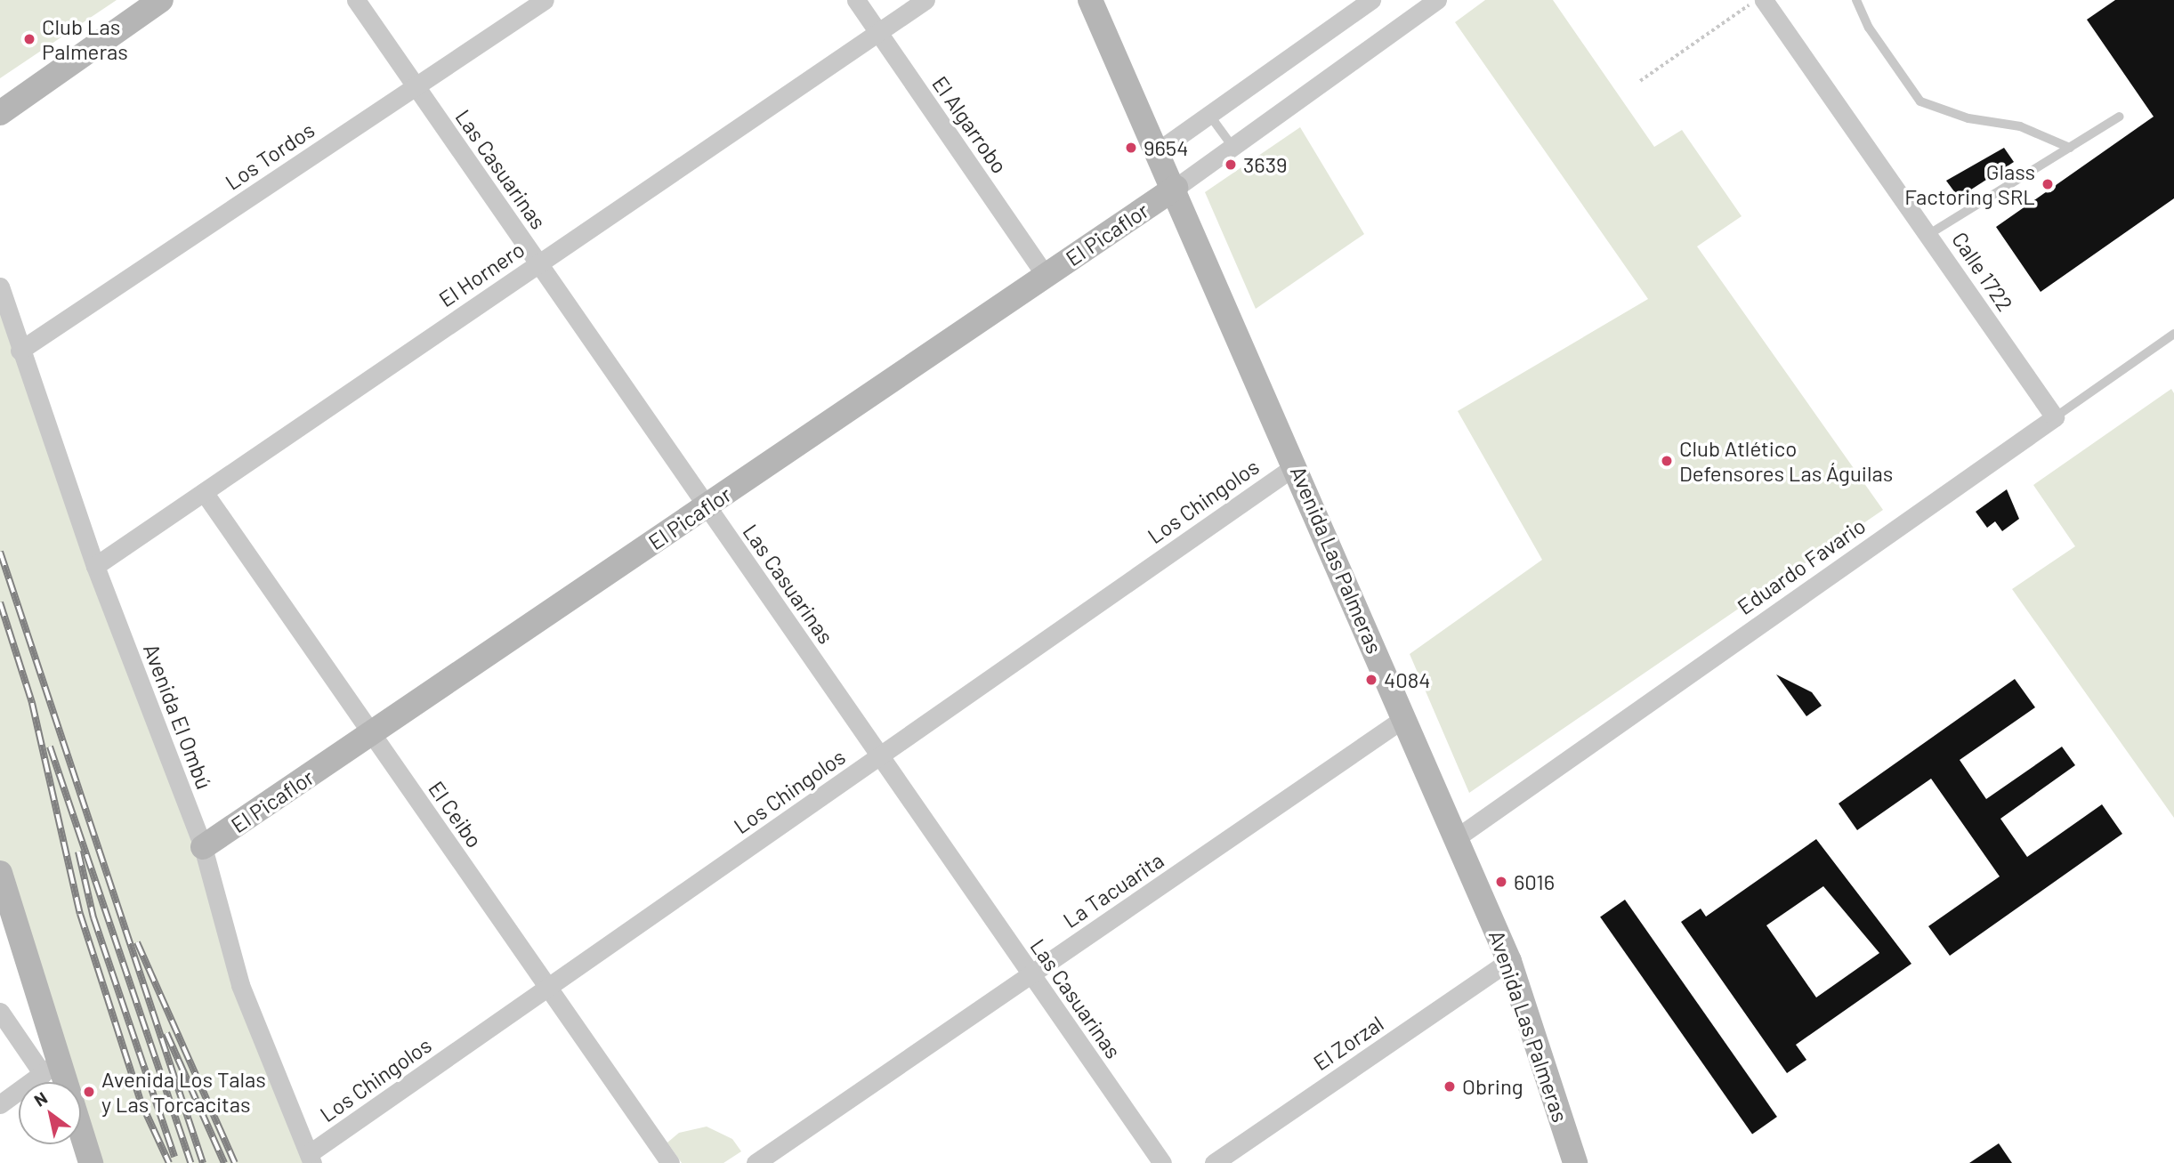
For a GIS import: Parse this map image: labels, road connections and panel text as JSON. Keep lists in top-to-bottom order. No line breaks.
{"streets":{"main road":["El Picaflor","Avenida Las Palmeras"],"street":["El Algarrobo","Los Tordos","Las Casuarinas","Calle 1722","El Hornero","Los Chingolos","Eduardo Favario","Avenida El Ombú","El Ceibo","La Tacuarita","El Zorzal"]},"crossings":[["El Algarrobo","El Picaflor"],["El Algarrobo","El Hornero"],["Los Tordos","Las Casuarinas"],["Los Tordos","Avenida El Ombú"],["Las Casuarinas","El Picaflor"],["Las Casuarinas","El Hornero"],["Las Casuarinas","Los Chingolos"],["Las Casuarinas","La Tacuarita"],["El Picaflor","Avenida Las Palmeras"],["El Picaflor","Avenida El Ombú"],["El Picaflor","El Ceibo"],["Calle 1722","Eduardo Favario"],["El Hornero","Avenida El Ombú"],["El Hornero","El Ceibo"],["Los Chingolos","Avenida Las Palmeras"],["Los Chingolos","Avenida El Ombú"],["Los Chingolos","El Ceibo"],["Avenida Las Palmeras","Eduardo Favario"],["Avenida Las Palmeras","La Tacuarita"],["Avenida Las Palmeras","El Zorzal"]],"places":["Club Las Palmeras","9654","3639","Glass Factoring SRL","Club Atlético Defensores Las Águilas","4084","6016","Obring","Avenida Los Talas y Las Torcacitas"],"north":"top left"}
